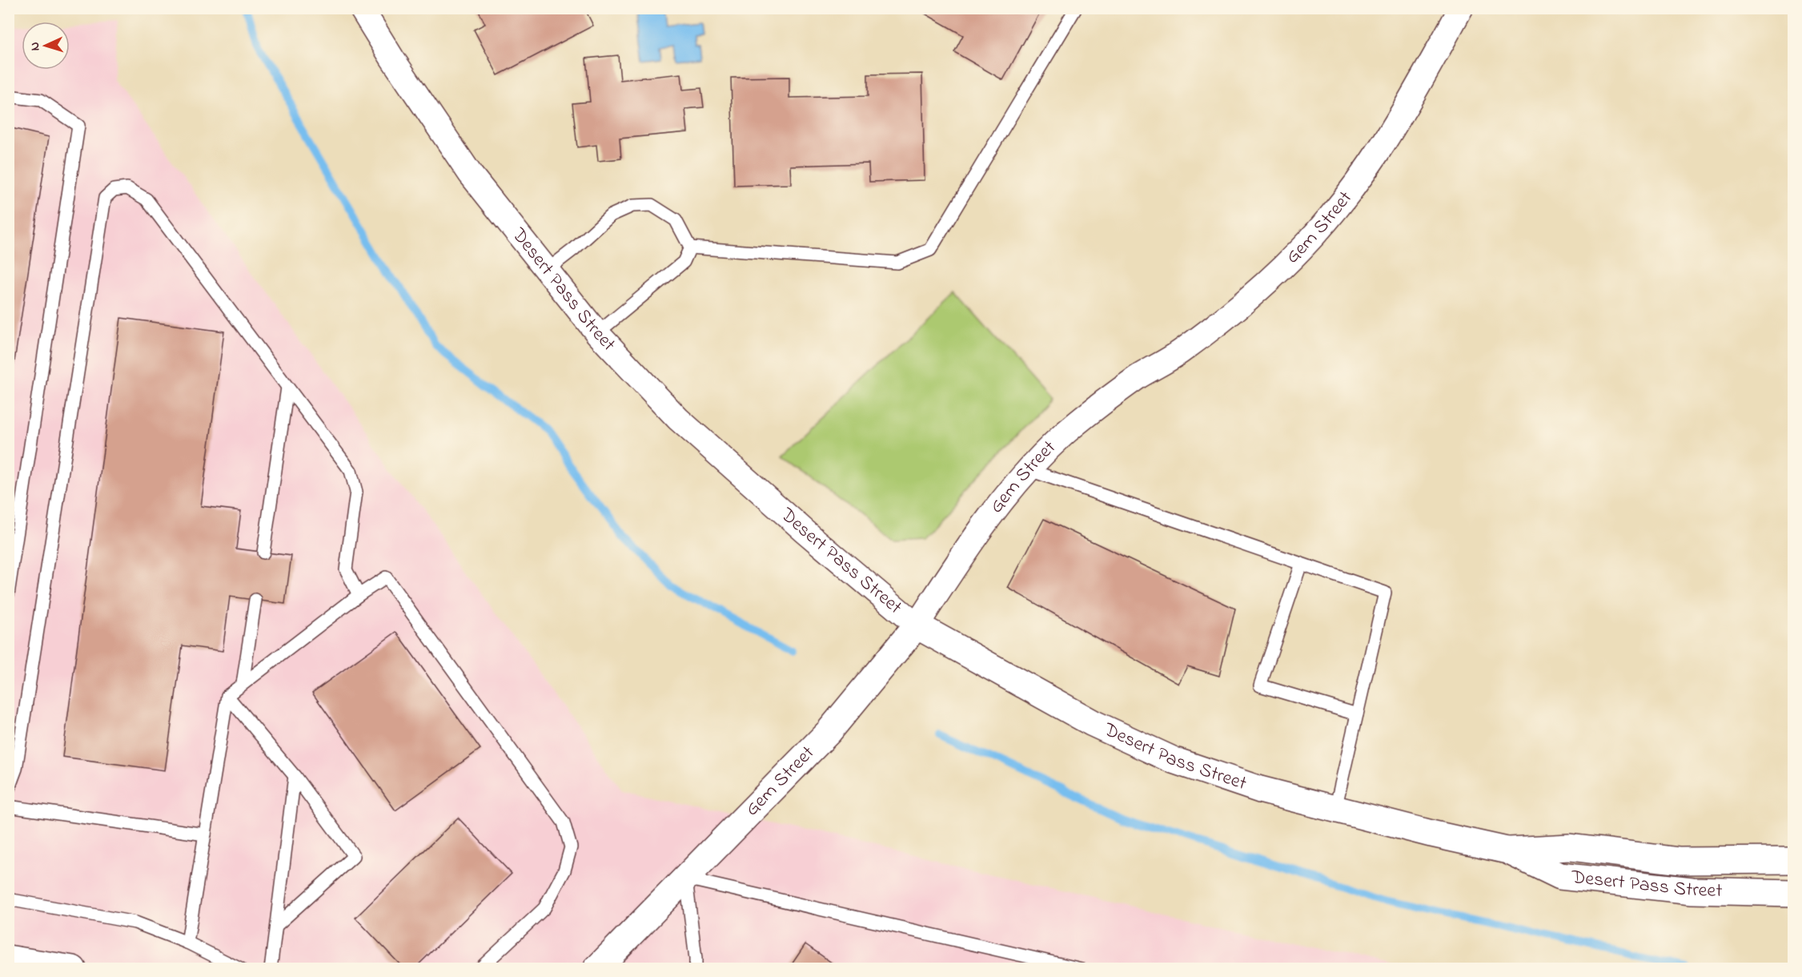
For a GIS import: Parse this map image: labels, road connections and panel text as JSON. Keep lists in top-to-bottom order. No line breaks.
{"streets":{"street":["Gem Street","Desert Pass Street"]},"crossings":[["Gem Street","Desert Pass Street"]],"north":"left"}
